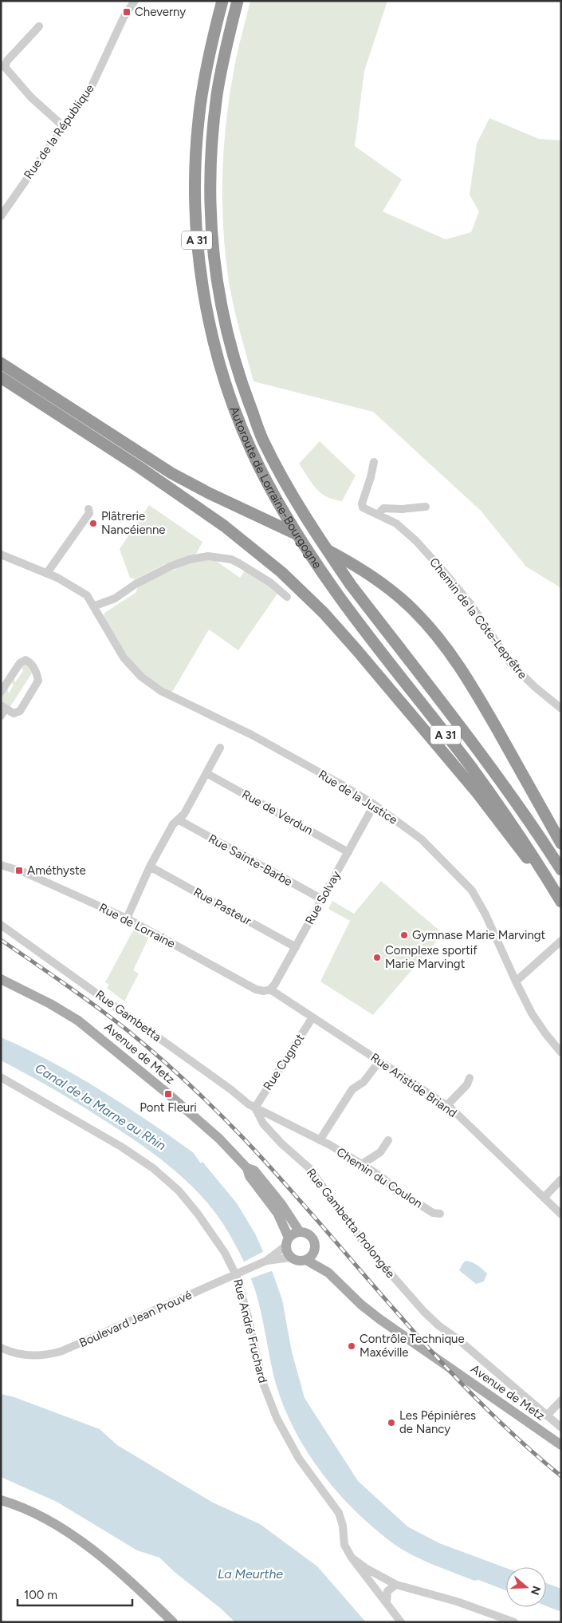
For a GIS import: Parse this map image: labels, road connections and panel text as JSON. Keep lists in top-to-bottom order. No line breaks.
{"streets":{"highway":["A 31","Autoroute de Lorraine-Bourgogne"],"main road":["Avenue de Metz"],"street":["Rue de la République","Chemin de la Côte-Leprêtre","Rue de la Justice","Rue de Verdun","Rue Sainte-Barbe","Rue Solvay","Rue Pasteur","Rue de Lorraine","Rue Gambetta","Rue Cugnot","Rue Aristide Briand","Chemin du Coulon","Rue Gambetta Prolongée","Boulevard Jean Prouvé","Rue André Fruchard"]},"crossings":[["Rue de la Justice","Rue Solvay"],["Rue de Verdun","Rue Solvay"],["Rue Sainte-Barbe","Rue Solvay"],["Rue Solvay","Rue Pasteur"],["Rue Solvay","Rue de Lorraine"],["Rue Solvay","Rue Aristide Briand"],["Rue de Lorraine","Rue Aristide Briand"],["Rue Gambetta","Rue Cugnot"],["Rue Gambetta","Chemin du Coulon"],["Rue Gambetta","Rue Gambetta Prolongée"],["Avenue de Metz","Boulevard Jean Prouvé"],["Rue Cugnot","Rue Aristide Briand"],["Rue Cugnot","Rue Gambetta Prolongée"]],"water":["Canal de la Marne au Rhin","La Meurthe"],"places":{"transit":["Cheverny","Améthyste","Pont Fleuri"],"other":["Plâtrerie Nancéienne","Gymnase Marie Marvingt","Complexe sportif Marie Marvingt","Contrôle Technique Maxéville","Les Pépinières de Nancy"]},"scale_bar":"100 m","north":"right"}
